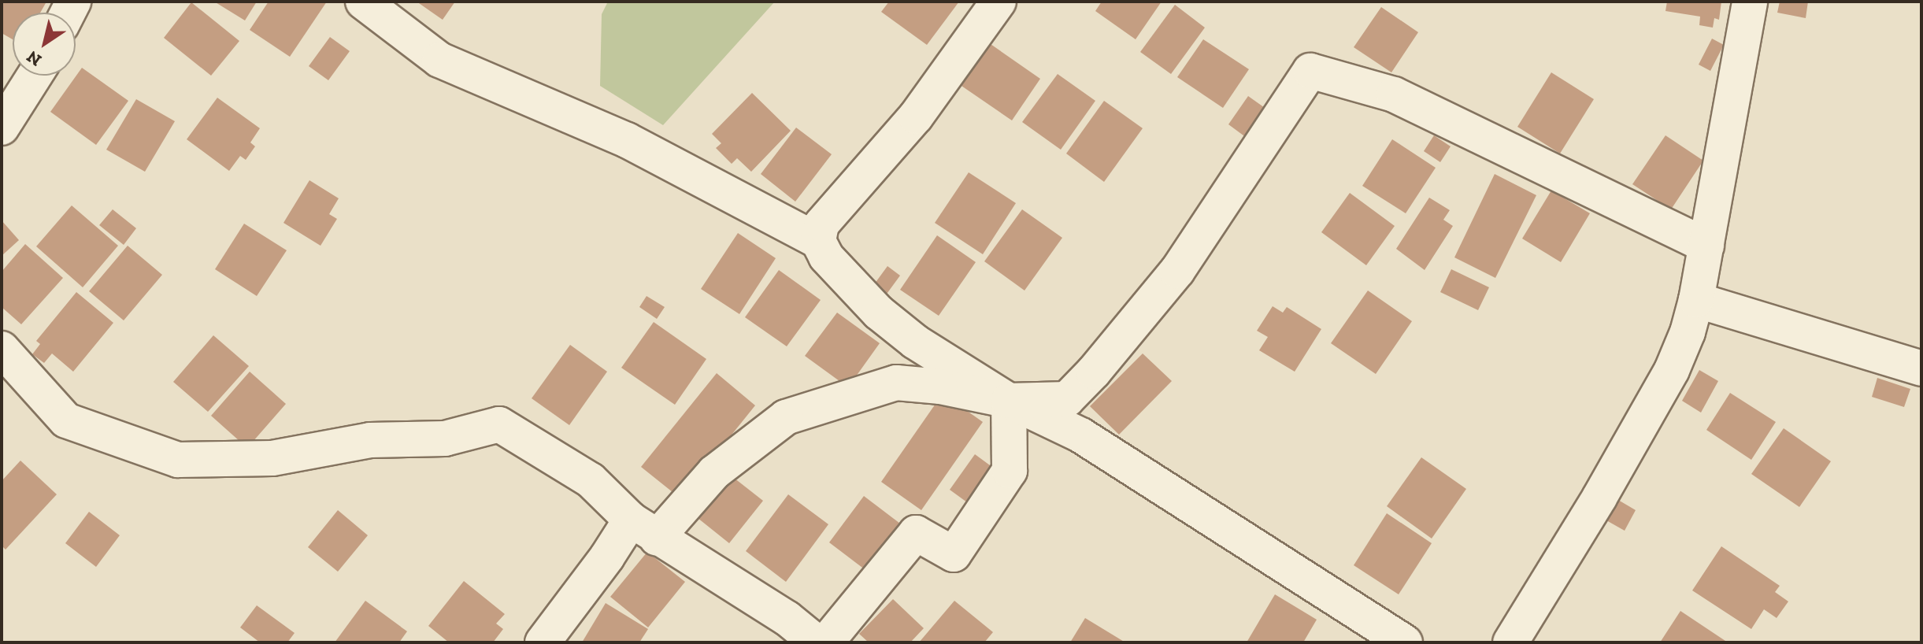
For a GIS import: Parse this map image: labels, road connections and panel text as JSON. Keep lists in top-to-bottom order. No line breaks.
{"north":"bottom left"}
